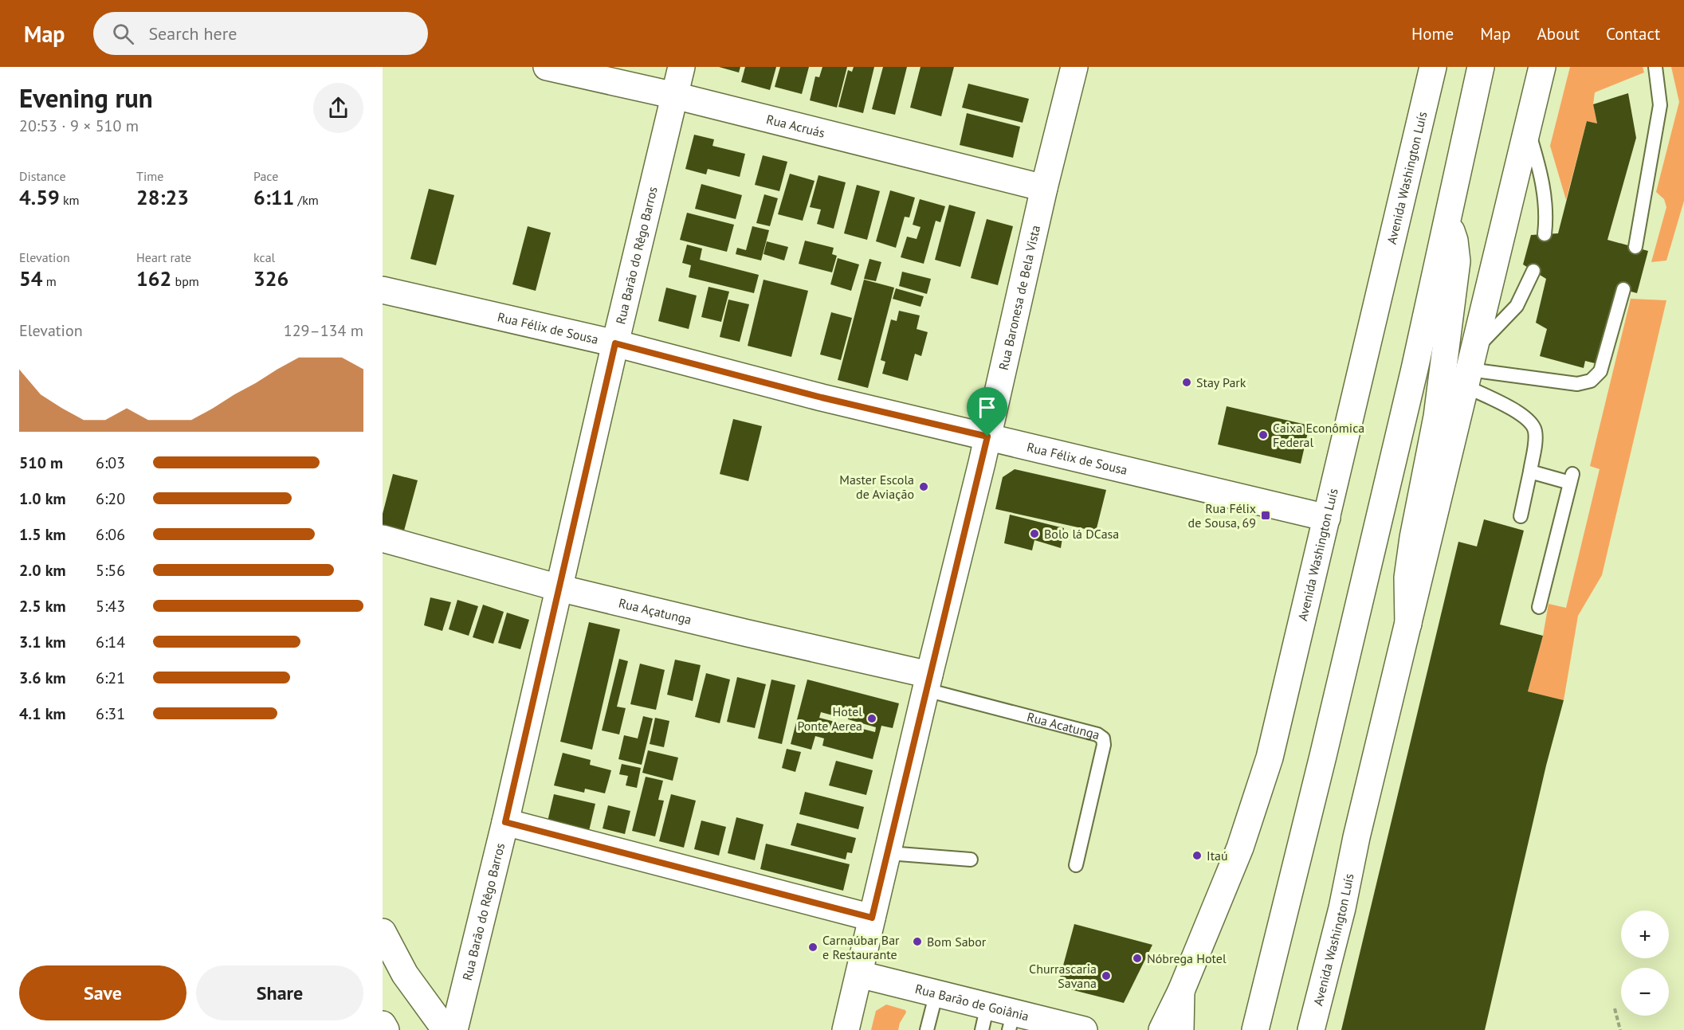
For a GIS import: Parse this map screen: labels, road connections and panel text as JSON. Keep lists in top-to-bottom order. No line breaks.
{"streets":{"main road":["Rua Acruás","Avenida Washington Luís","Rua Barão do Rêgo Barros","Rua Baronesa de Bela Vista","Rua Félix de Sousa","Rua Açatunga","Rua Barão de Goiânia"],"lane":["Rua Acatunga"]},"crossings":[["Rua Acruás","Rua Barão do Rêgo Barros"],["Rua Acruás","Rua Baronesa de Bela Vista"],["Avenida Washington Luís","Rua Félix de Sousa"],["Rua Barão do Rêgo Barros","Rua Félix de Sousa"],["Rua Barão do Rêgo Barros","Rua Açatunga"],["Rua Baronesa de Bela Vista","Rua Félix de Sousa"],["Rua Baronesa de Bela Vista","Rua Açatunga"],["Rua Baronesa de Bela Vista","Rua Acatunga"],["Rua Baronesa de Bela Vista","Rua Barão de Goiânia"],["Rua Açatunga","Rua Acatunga"]],"places":{"other":["Stay Park","Caixa Econômica Federal","Master Escola de Aviação","Bolo lá DCasa","Hotel Ponte Aerea","Itaú","Bom Sabor","Carnaúbar Bar e Restaurante","Nóbrega Hotel","Churrascaria Savana"],"transit":["Rua Félix de Sousa, 69"]},"page":{"header":"Map","search":"Search here","nav":["Home","Map","About","Contact"],"heading":["Evening run","20:53 · 9 × 510 m"],"stats":[["Distance","4.59 km"],["Time","28:23"],["Pace","6:11 /km"],["Elevation","54 m"],["Heart rate","162 bpm"],["kcal","326"]],"chart":["Elevation","129–134 m"],"list":[{"name":"510 m","note":"6:03"},{"name":"1.0 km","note":"6:20"},{"name":"1.5 km","note":"6:06"},{"name":"2.0 km","note":"5:56"},{"name":"2.5 km","note":"5:43"},{"name":"3.1 km","note":"6:14"},{"name":"3.6 km","note":"6:21"},{"name":"4.1 km","note":"6:31"}],"map_buttons":["+","−"],"buttons":["Save","Share"]}}
